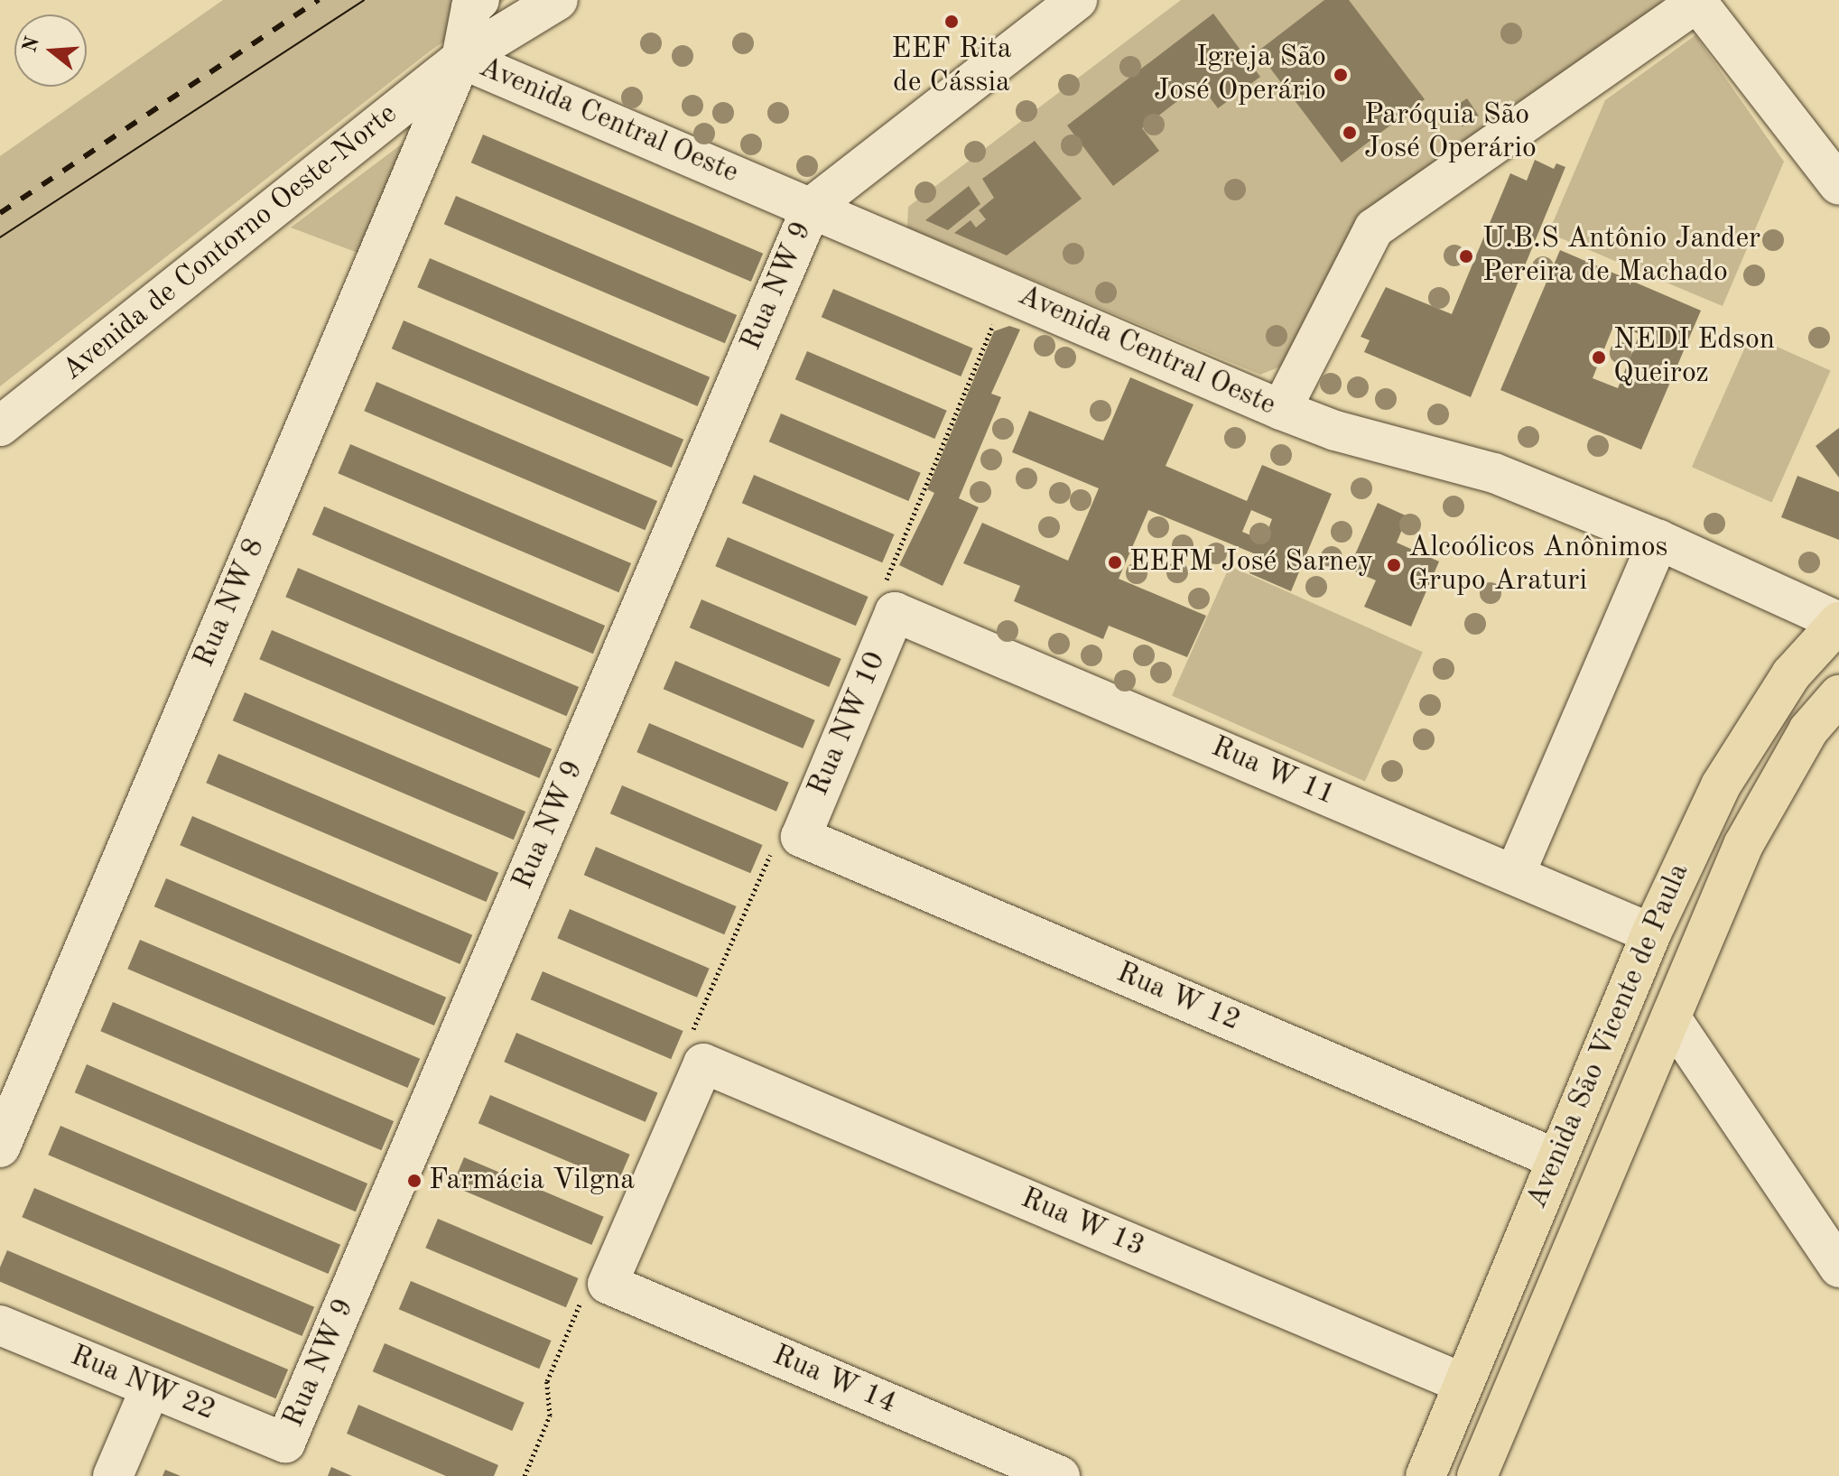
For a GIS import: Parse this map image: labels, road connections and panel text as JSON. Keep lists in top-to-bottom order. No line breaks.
{"streets":{"main road":["Avenida São Vicente de Paula"],"street":["Avenida Central Oeste","Avenida de Contorno Oeste-Norte","Rua NW 9","Rua NW 8","Rua NW 10","Rua W 11","Rua W 12","Rua W 13","Rua W 14","Rua NW 22"]},"crossings":[["Avenida Central Oeste","Avenida de Contorno Oeste-Norte"],["Avenida Central Oeste","Rua NW 9"],["Avenida Central Oeste","Rua NW 8"],["Avenida Central Oeste","Avenida São Vicente de Paula"],["Avenida de Contorno Oeste-Norte","Rua NW 8"],["Rua NW 9","Rua NW 22"],["Rua NW 10","Rua W 11"],["Rua NW 10","Rua W 12"],["Rua W 11","Avenida São Vicente de Paula"],["Rua W 12","Avenida São Vicente de Paula"],["Avenida São Vicente de Paula","Rua W 13"]],"places":["EEF Rita de Cássia","Igreja São José Operário","Paróquia São José Operário","U.B.S Antônio Jander Pereira de Machado","NEDI Edson Queiroz","EEFM José Sarney","Alcoólicos Anônimos Grupo Araturi","Farmácia Vilgna"],"north":"left"}
